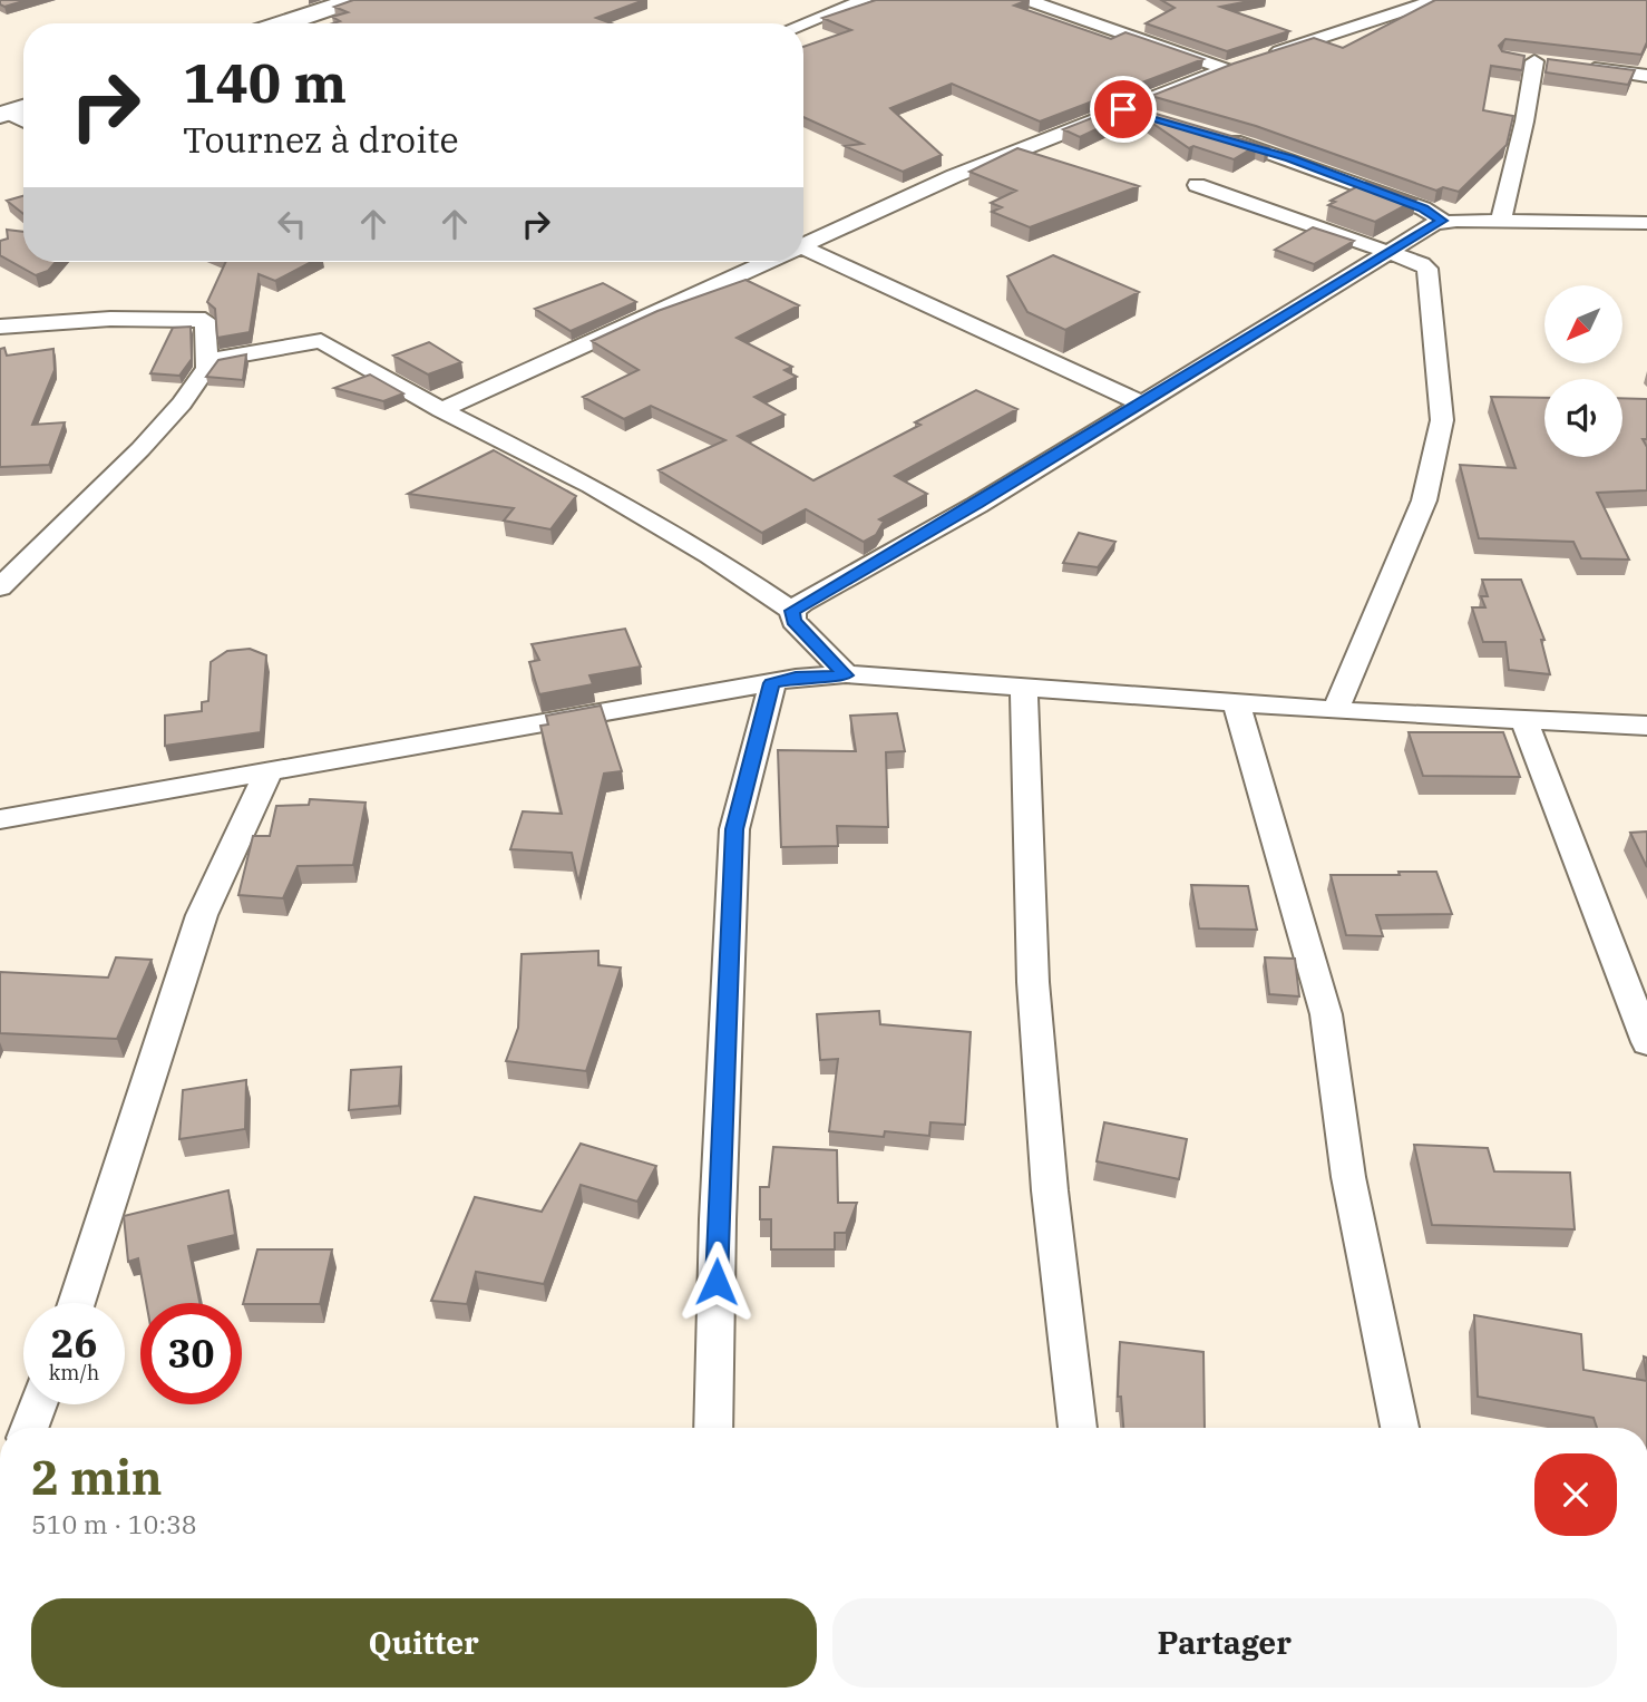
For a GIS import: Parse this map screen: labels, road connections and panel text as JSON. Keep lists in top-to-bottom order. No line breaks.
{"north":"bottom left","page":{"turn":["140 m","Tournez à droite"],"speed":"26 km/h","limit":"30","heading":["2 min","510 m · 10:38"],"buttons":["Quitter","Partager"]}}
